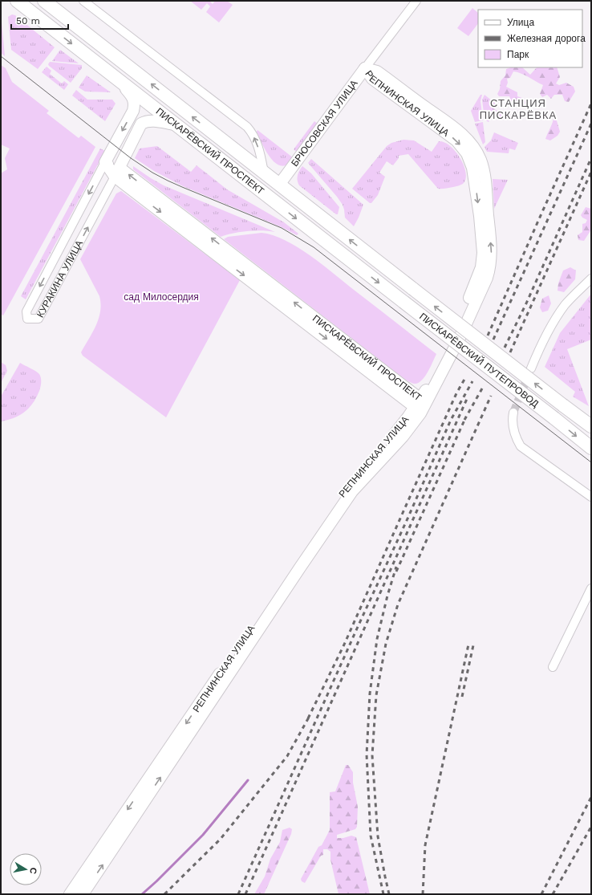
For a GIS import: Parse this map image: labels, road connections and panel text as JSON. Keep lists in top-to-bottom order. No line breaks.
{"streets":{"main road":["ПИСКАРЁВСКИЙ ПРОСПЕКТ","ПИСКАРЁВСКИЙ ПУТЕПРОВОД"],"street":["РЕПНИНСКАЯ УЛИЦА","БРЮСОВСКАЯ УЛИЦА","КУРАКИНА УЛИЦА"]},"crossings":[["РЕПНИНСКАЯ УЛИЦА","БРЮСОВСКАЯ УЛИЦА"],["РЕПНИНСКАЯ УЛИЦА","ПИСКАРЁВСКИЙ ПРОСПЕКТ"],["БРЮСОВСКАЯ УЛИЦА","ПИСКАРЁВСКИЙ ПРОСПЕКТ"],["ПИСКАРЁВСКИЙ ПРОСПЕКТ","КУРАКИНА УЛИЦА"],["ПИСКАРЁВСКИЙ ПРОСПЕКТ","ПИСКАРЁВСКИЙ ПУТЕПРОВОД"]],"districts":["СТАНЦИЯ ПИСКАРЁВКА"],"parks":["сад Милосердия"],"legend":["Улица","Железная дорога","Парк"],"scale_bar":"50 m","north":"right"}
